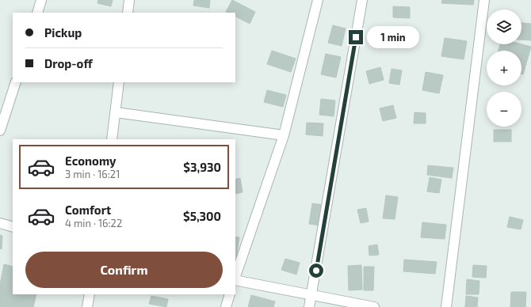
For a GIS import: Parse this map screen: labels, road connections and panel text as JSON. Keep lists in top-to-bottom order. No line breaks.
{"page":{"map_buttons":["+","−"],"banner":["Pickup","Drop-off"],"bubble":"1 min","list":[{"name":"Economy","note":"3 min · 16:21","value":"$3,930"},{"name":"Comfort","note":"4 min · 16:22","value":"$5,300"}],"buttons":"Confirm"}}
